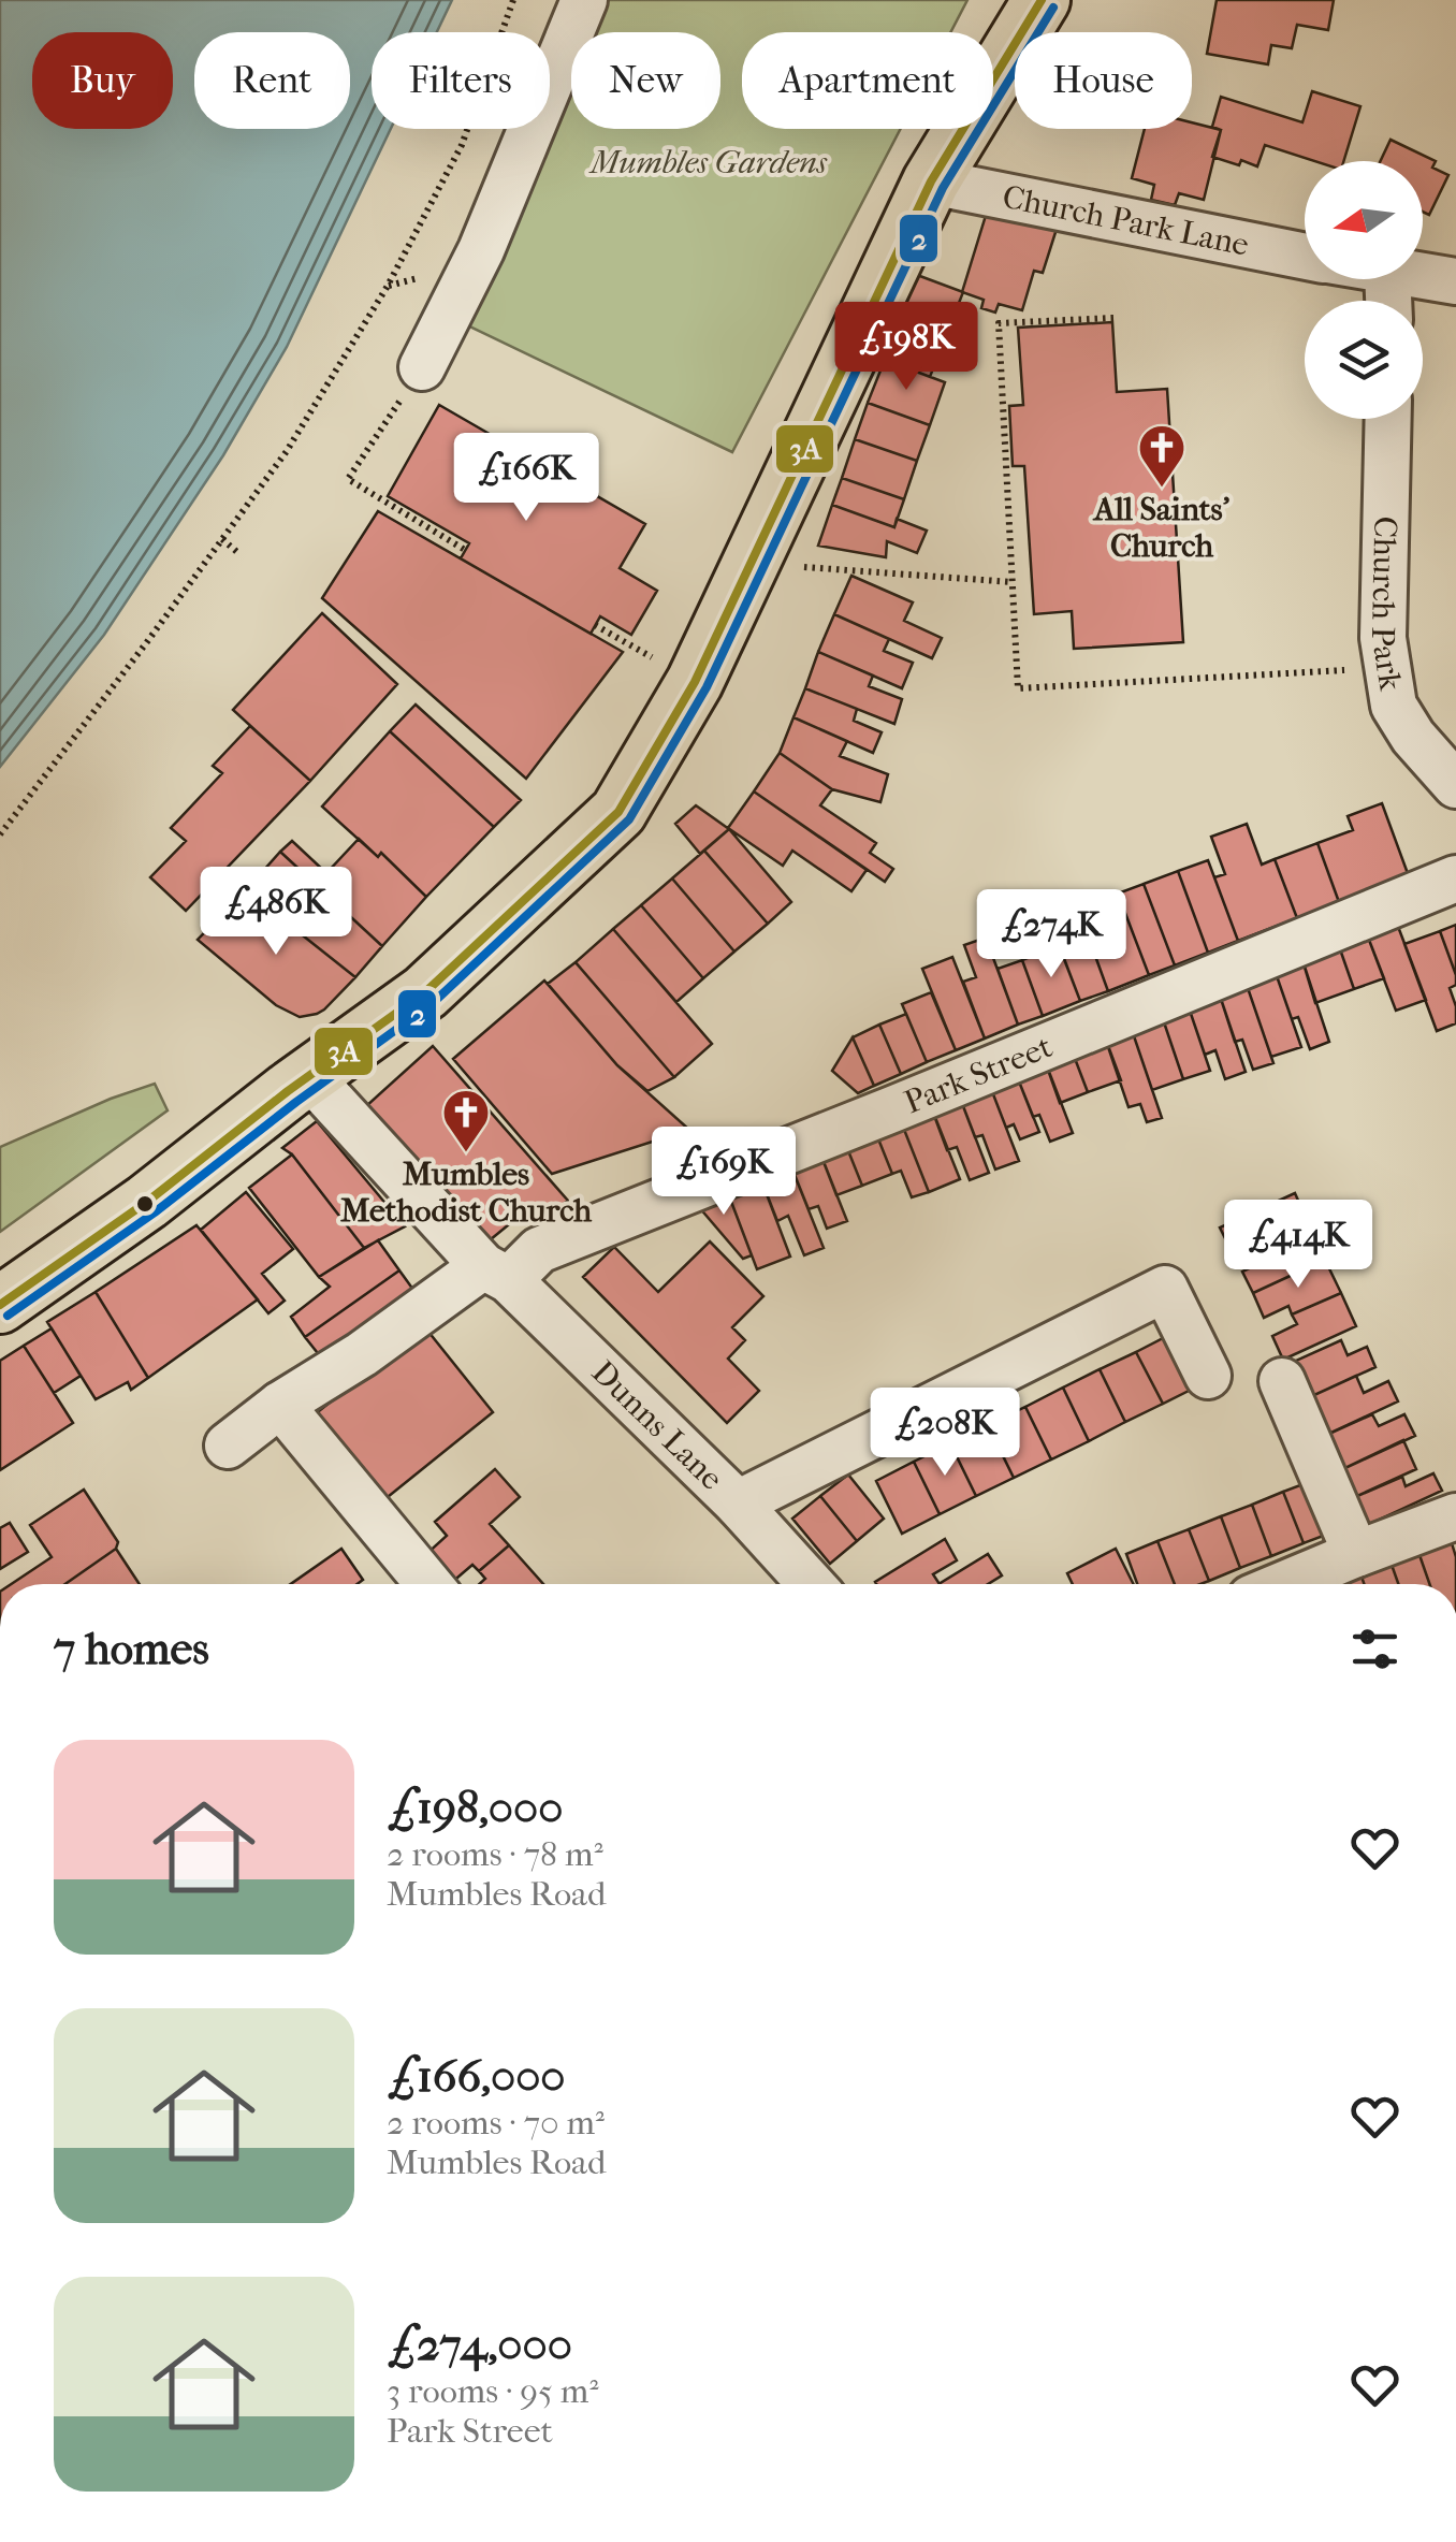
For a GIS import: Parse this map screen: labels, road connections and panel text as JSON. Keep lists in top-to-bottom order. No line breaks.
{"streets":{"street":["Church Park Lane","Church Park","Park Street","Dunns Lane"]},"crossings":[["Park Street","Dunns Lane"]],"parks":["Mumbles Gardens"],"places":{"church":["All Saints' Church","Mumbles Methodist Church"]},"lines":["transit line 3A","transit line 2"],"north":"left","page":{"chip":["Buy","Rent","Filters","New","Apartment","House"],"price":["£198K","£166K","£486K","£274K","£169K","£414K","£208K"],"heading":"7 homes","list":[{"name":"£198,000","note":"2 rooms · 78 m² · Mumbles Road"},{"name":"£166,000","note":"2 rooms · 70 m² · Mumbles Road"},{"name":"£274,000","note":"3 rooms · 95 m² · Park Street"}]}}
